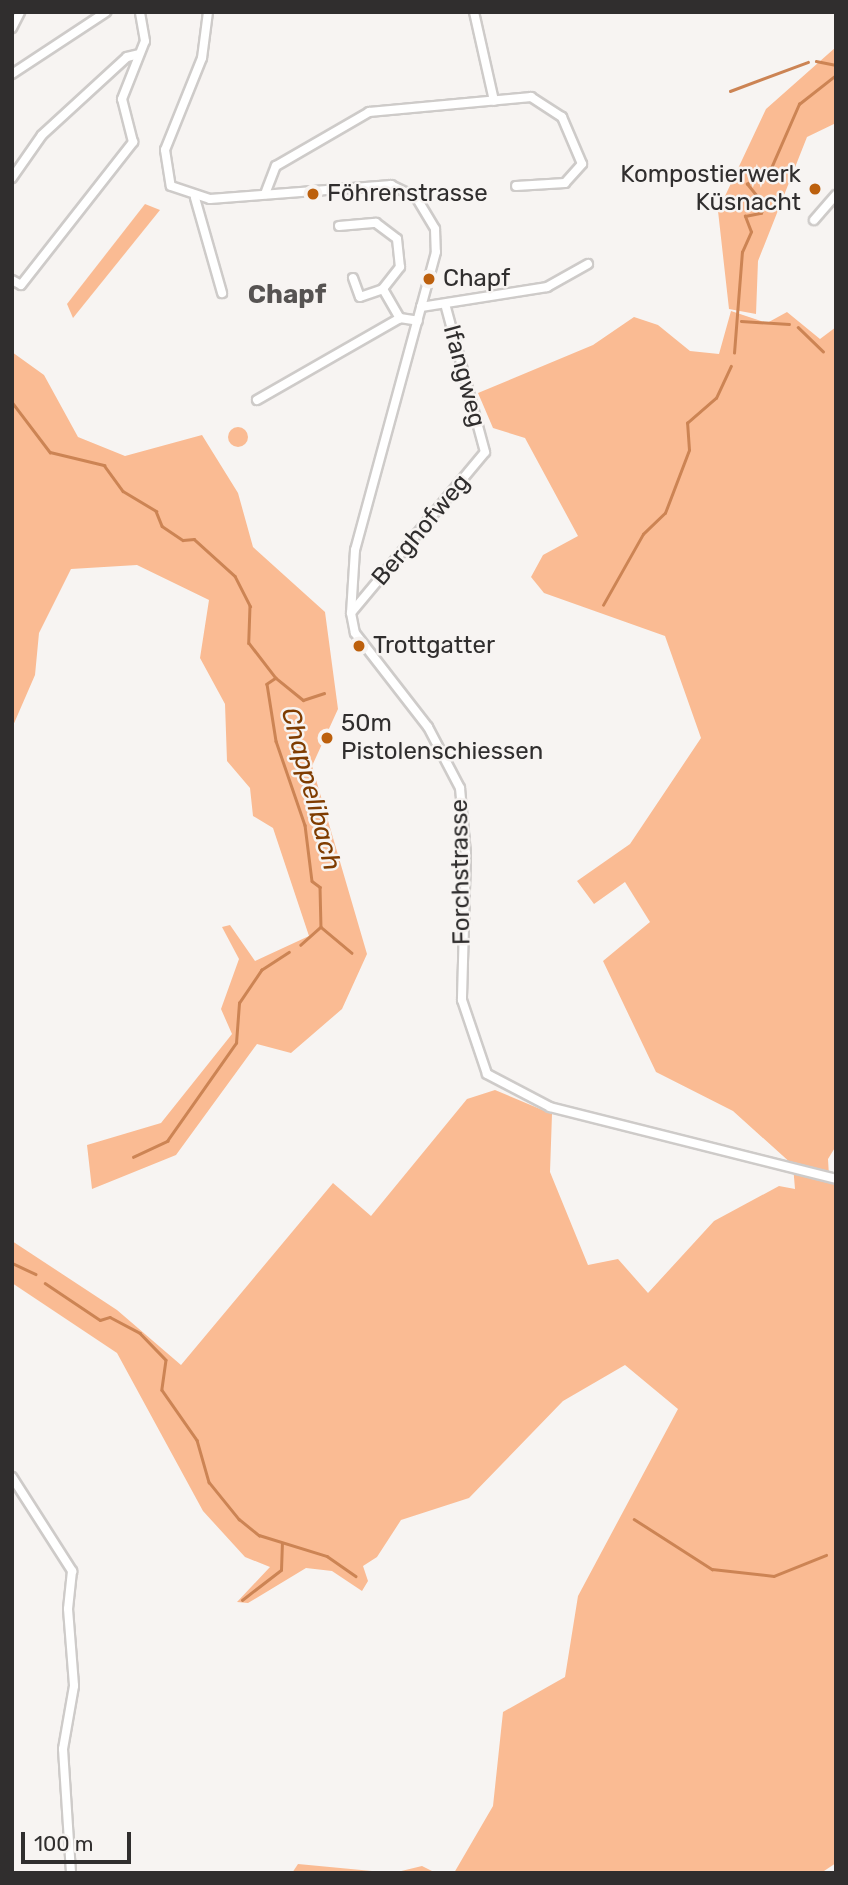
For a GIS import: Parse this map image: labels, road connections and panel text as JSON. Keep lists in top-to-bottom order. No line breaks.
{"streets":{"street":["Ifangweg","Berghofweg","Forchstrasse"]},"crossings":[["Ifangweg","Berghofweg"],["Berghofweg","Forchstrasse"]],"districts":["Chapf"],"water":["Chappelibach"],"places":["Kompostierwerk Küsnacht","Föhrenstrasse","Chapf","Trottgatter","50m Pistolenschiessen"],"scale_bar":"100 m"}
